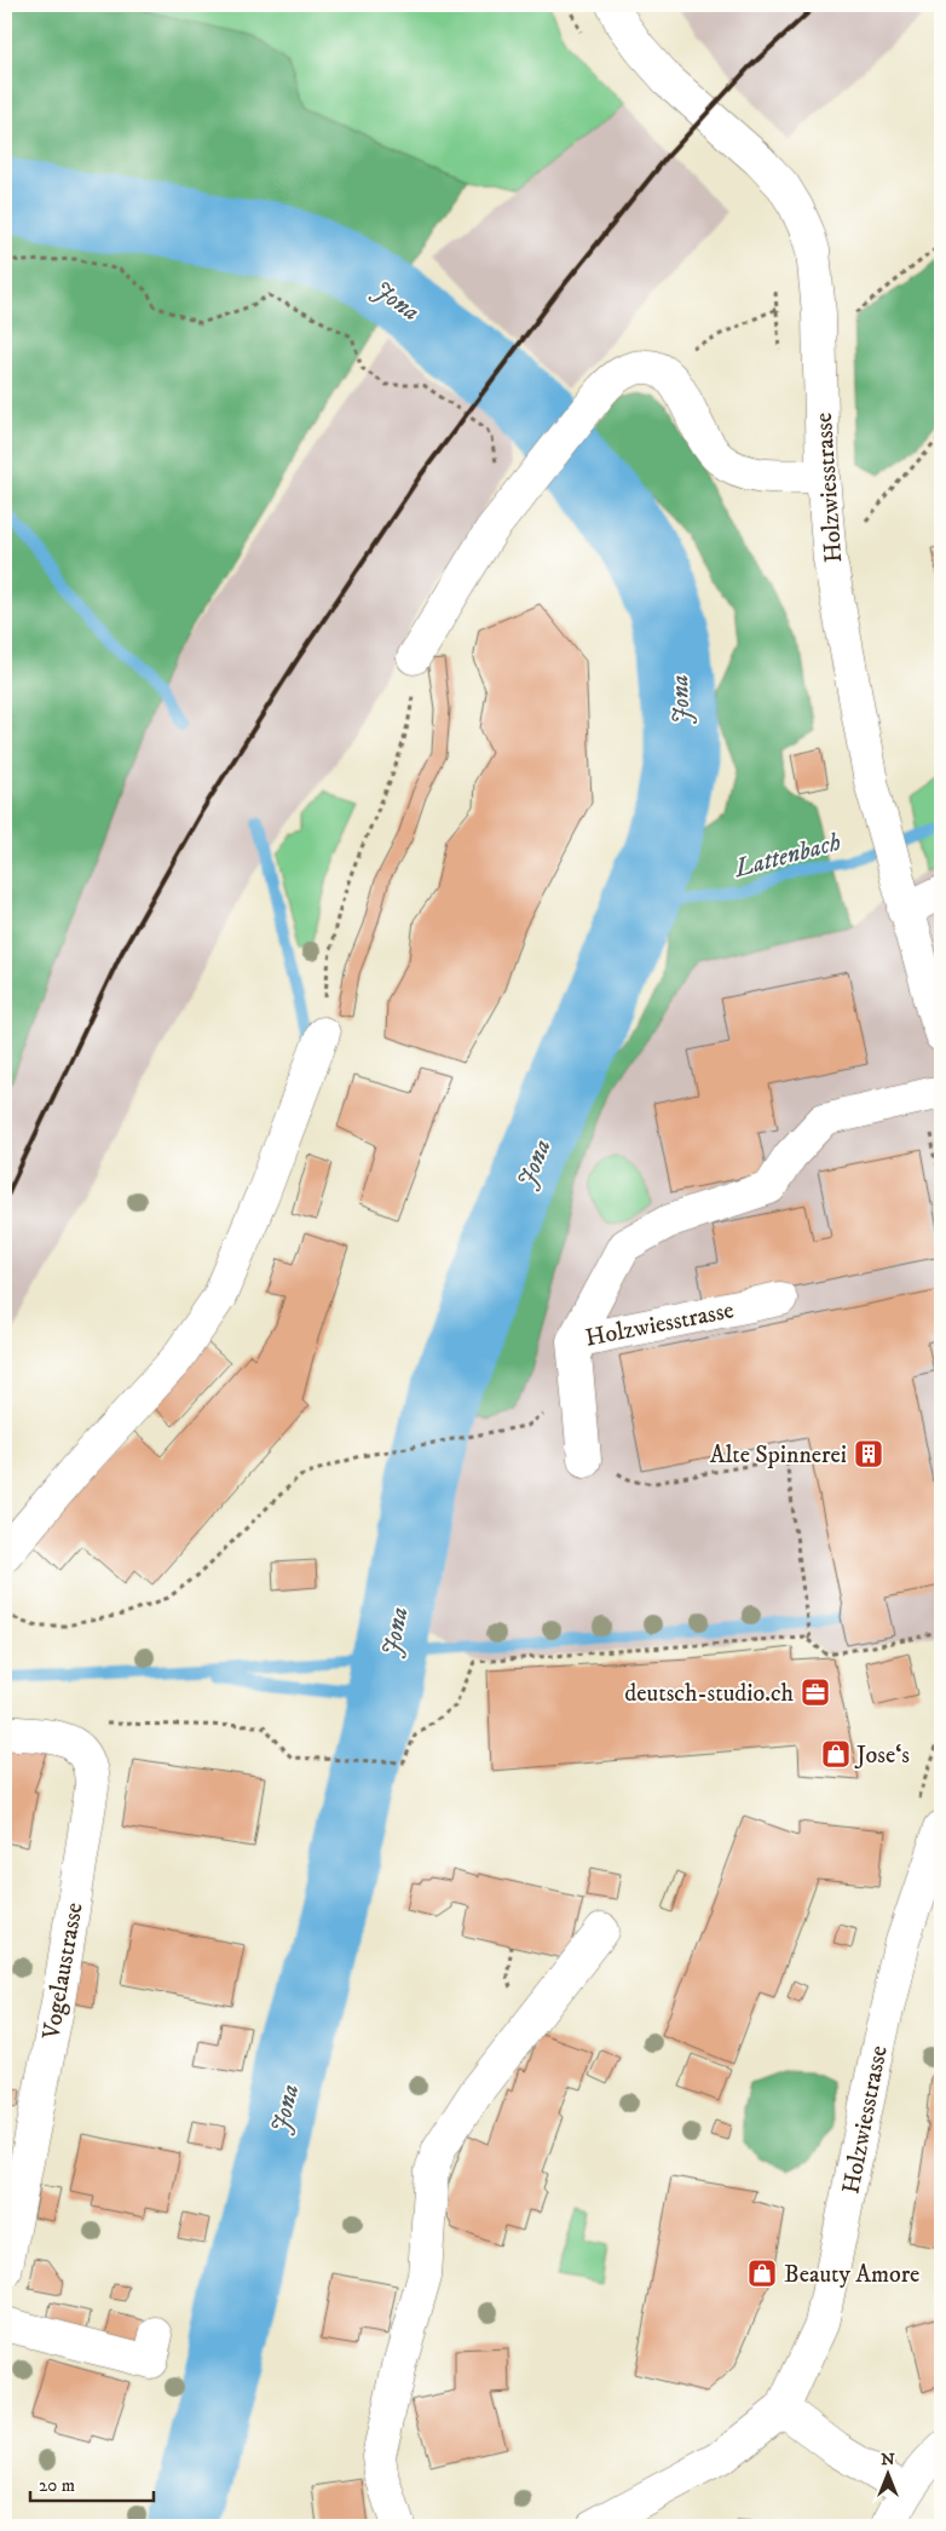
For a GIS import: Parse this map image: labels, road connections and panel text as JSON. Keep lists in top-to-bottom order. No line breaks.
{"streets":{"street":["Holzwiesstrasse","Vogelaustrasse"]},"water":["Jona","Lattenbach"],"places":{"building":["Alte Spinnerei"],"office":["deutsch-studio.ch"],"shop":["Jose‘s","Beauty Amore"]},"scale_bar":"20 m","north":"top"}
